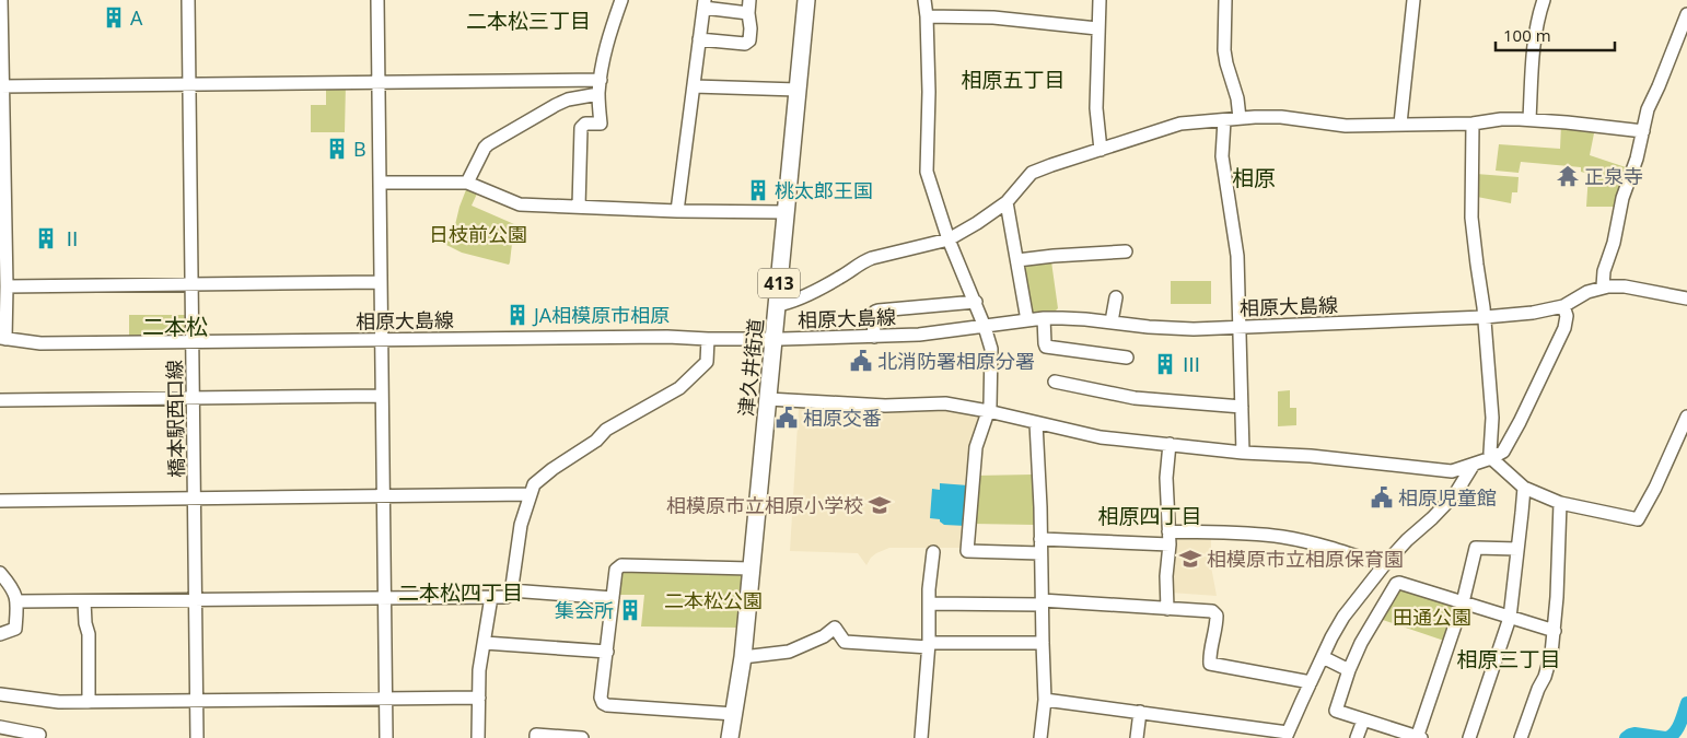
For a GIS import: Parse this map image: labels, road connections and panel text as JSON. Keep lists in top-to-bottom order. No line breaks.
{"streets":{"highway":["413","津久井街道"],"street":["相原大島線","橋本駅西口線"]},"crossings":[["相原大島線","津久井街道"],["相原大島線","橋本駅西口線"]],"districts":["二本松三丁目","相原五丁目","相原","二本松","相原四丁目","二本松四丁目","相原三丁目"],"parks":["日枝前公園","二本松公園","田通公園"],"places":{"building":["A","B","桃太郎王国","Ⅱ","JA相模原市相原","Ⅲ","集会所"],"temple":["正泉寺"],"public building":["北消防署相原分署","相原交番","相原児童館"],"school or university":["相模原市立相原小学校","相模原市立相原保育園"]},"scale_bar":"100 m"}
